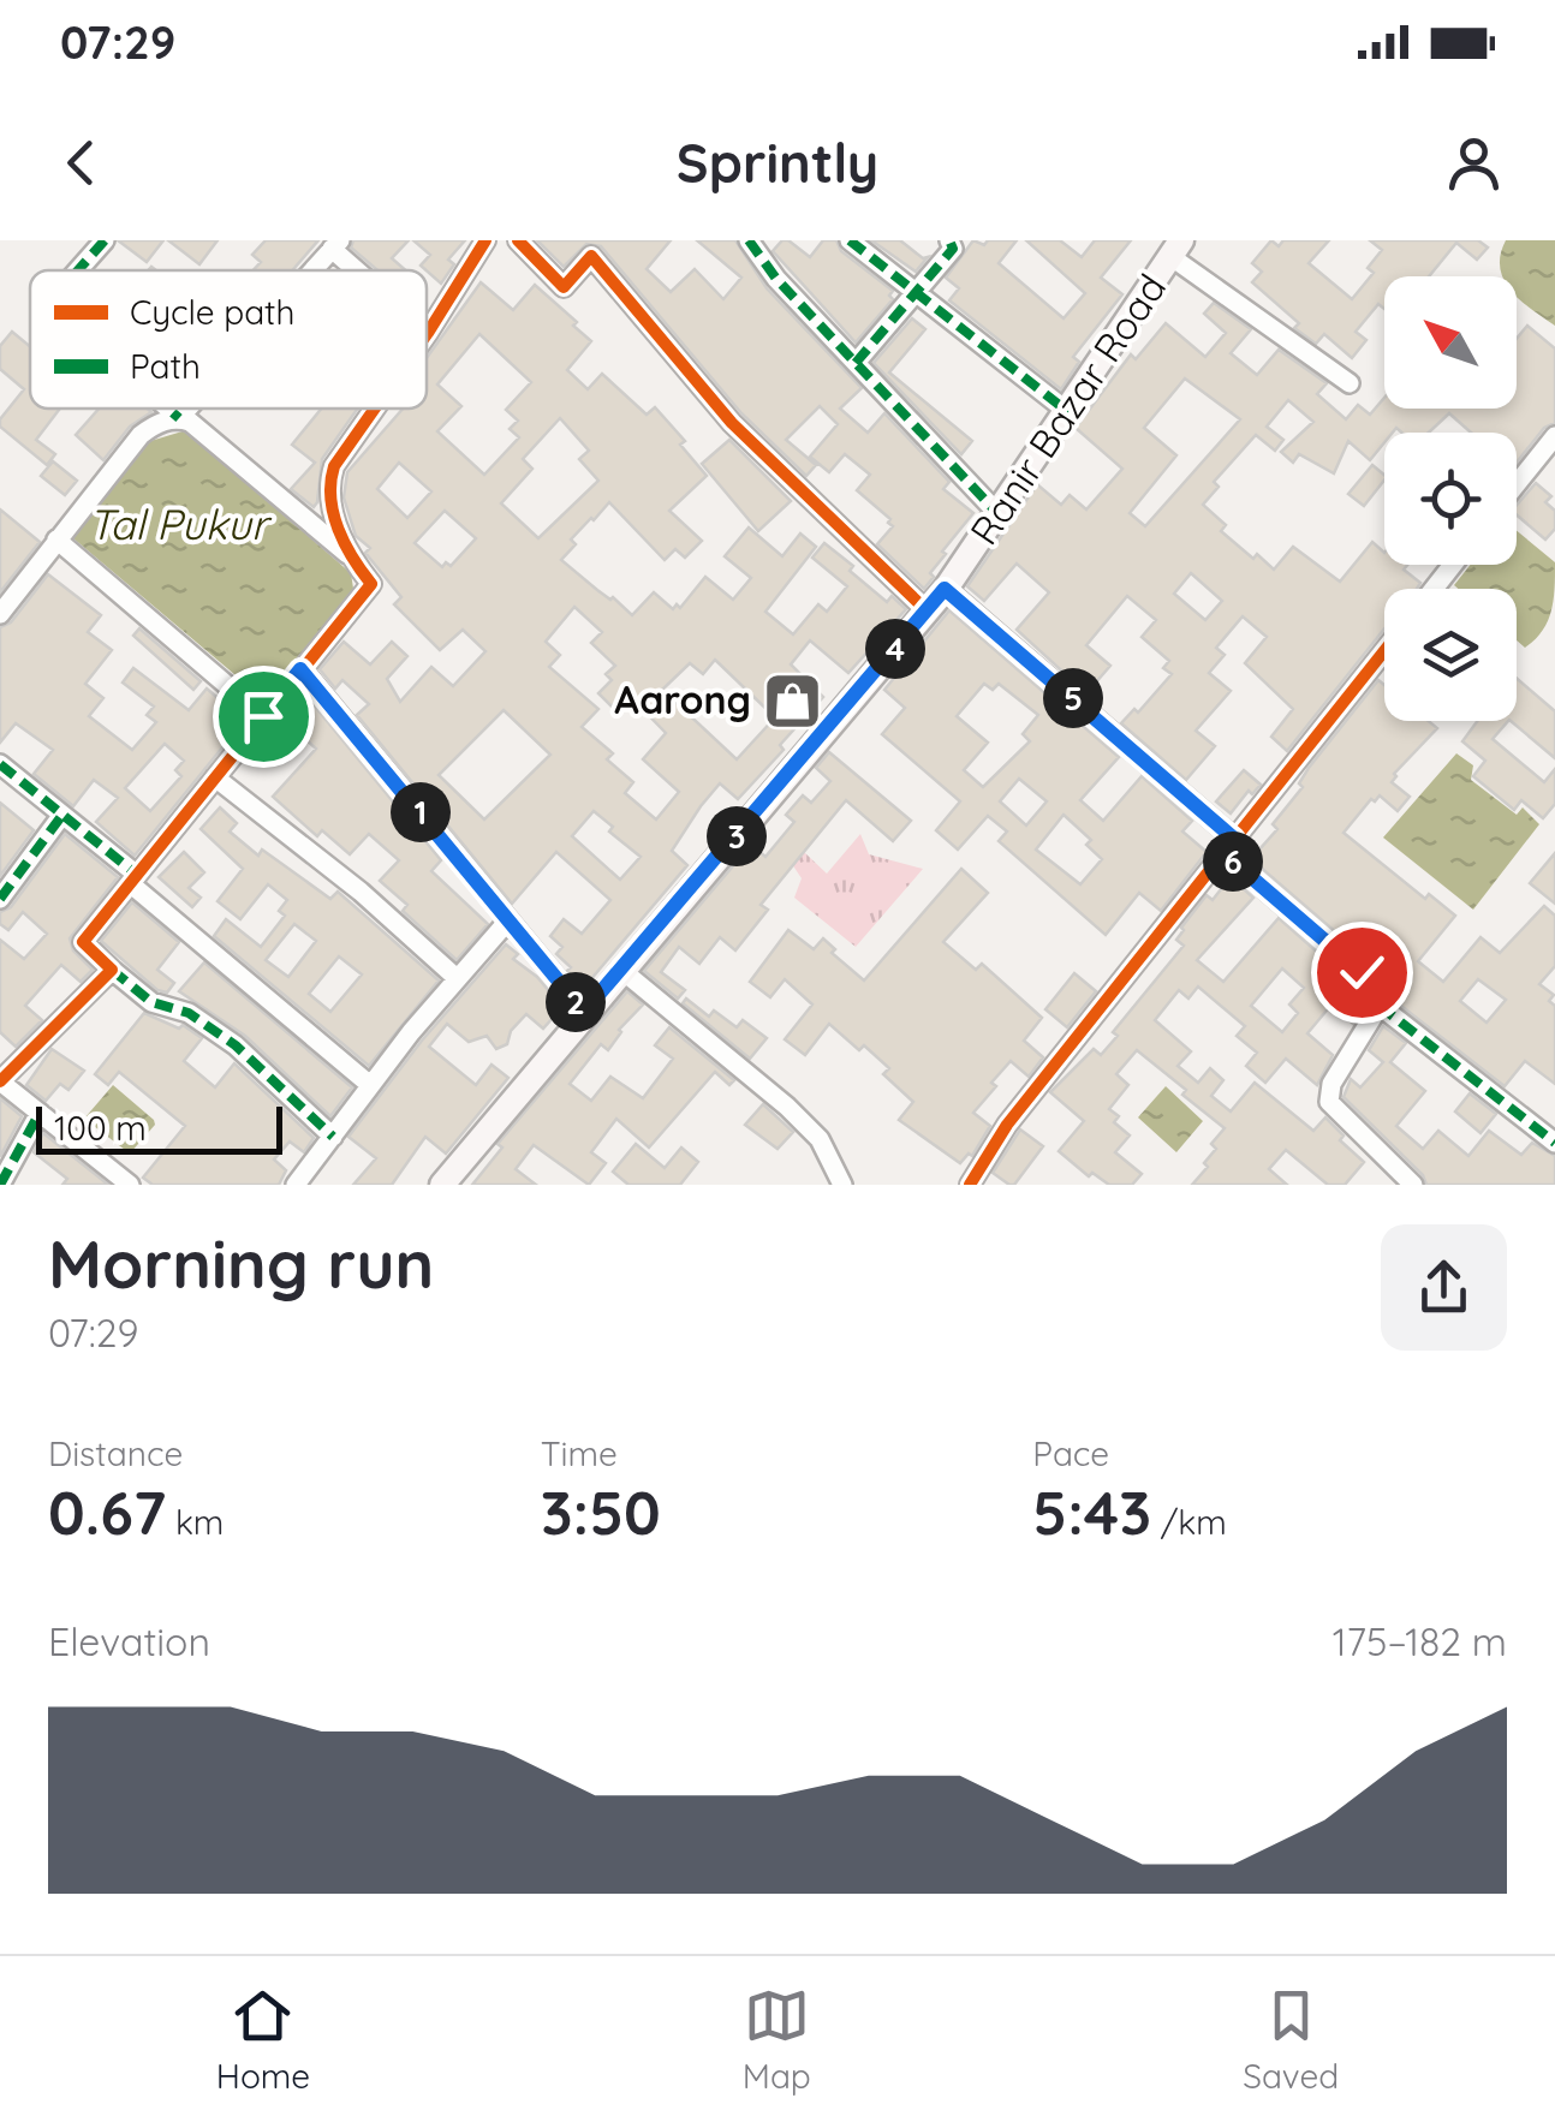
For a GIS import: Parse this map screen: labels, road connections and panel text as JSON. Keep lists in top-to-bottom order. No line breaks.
{"streets":{"main road":["Ranir Bazar Road"]},"water":["Tal Pukur"],"places":{"shop":["Aarong"]},"legend":["Cycle path","Path"],"scale_bar":"100 m","north":"top left","page":{"status":"07:29","header":"Sprintly","pins":["4","5","1","3","6","2"],"scale":"100 m","heading":["Morning run","07:29"],"stats":[["Distance","0.67 km"],["Time","3:50"],["Pace","5:43 /km"]],"chart":["Elevation","175–182 m"],"tabs":["Home","Map","Saved"]}}
